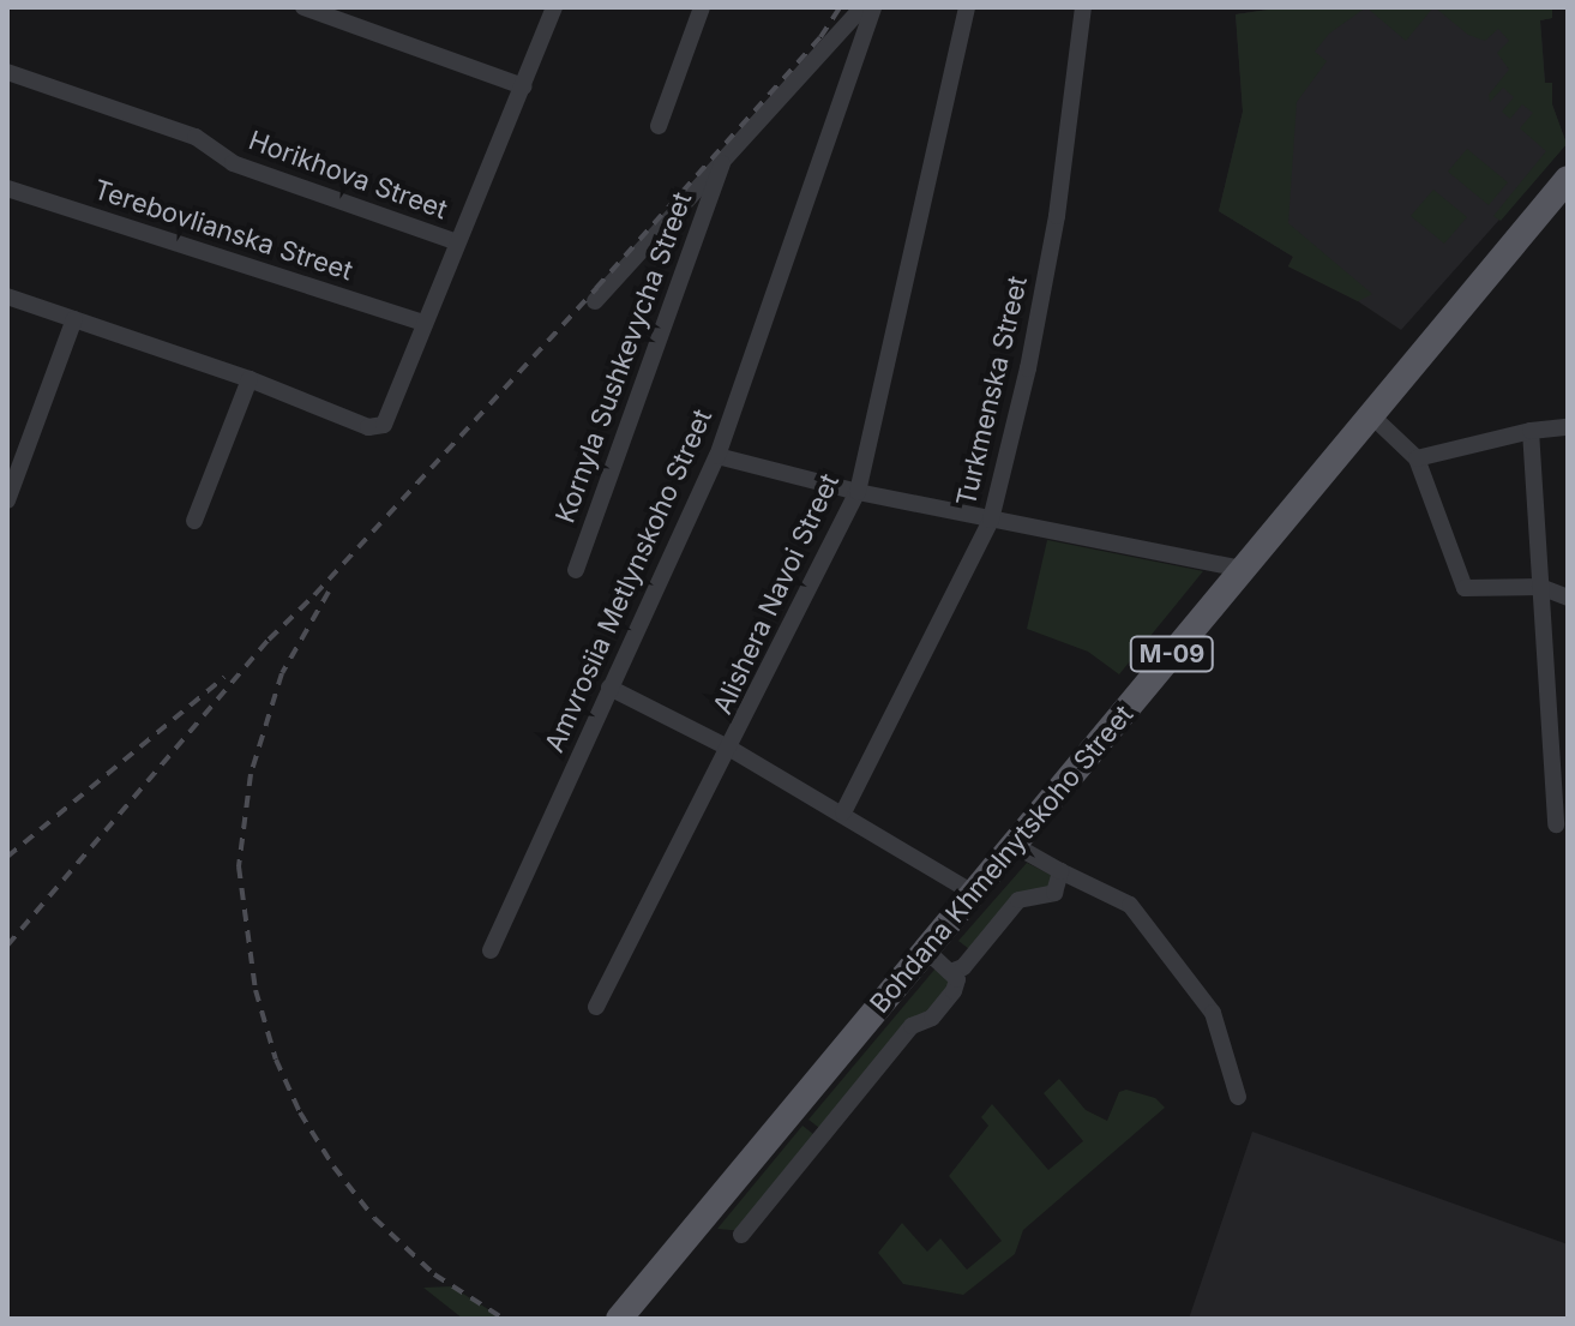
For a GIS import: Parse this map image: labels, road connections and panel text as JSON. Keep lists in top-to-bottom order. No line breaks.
{"streets":{"main road":["М-09","Bohdana Khmelnytskoho Street"],"street":["Horikhova Street","Terebovlianska Street","Kornyla Sushkevycha Street","Turkmenska Street","Amvrosiia Metlynskoho Street","Alishera Navoi Street"]}}
